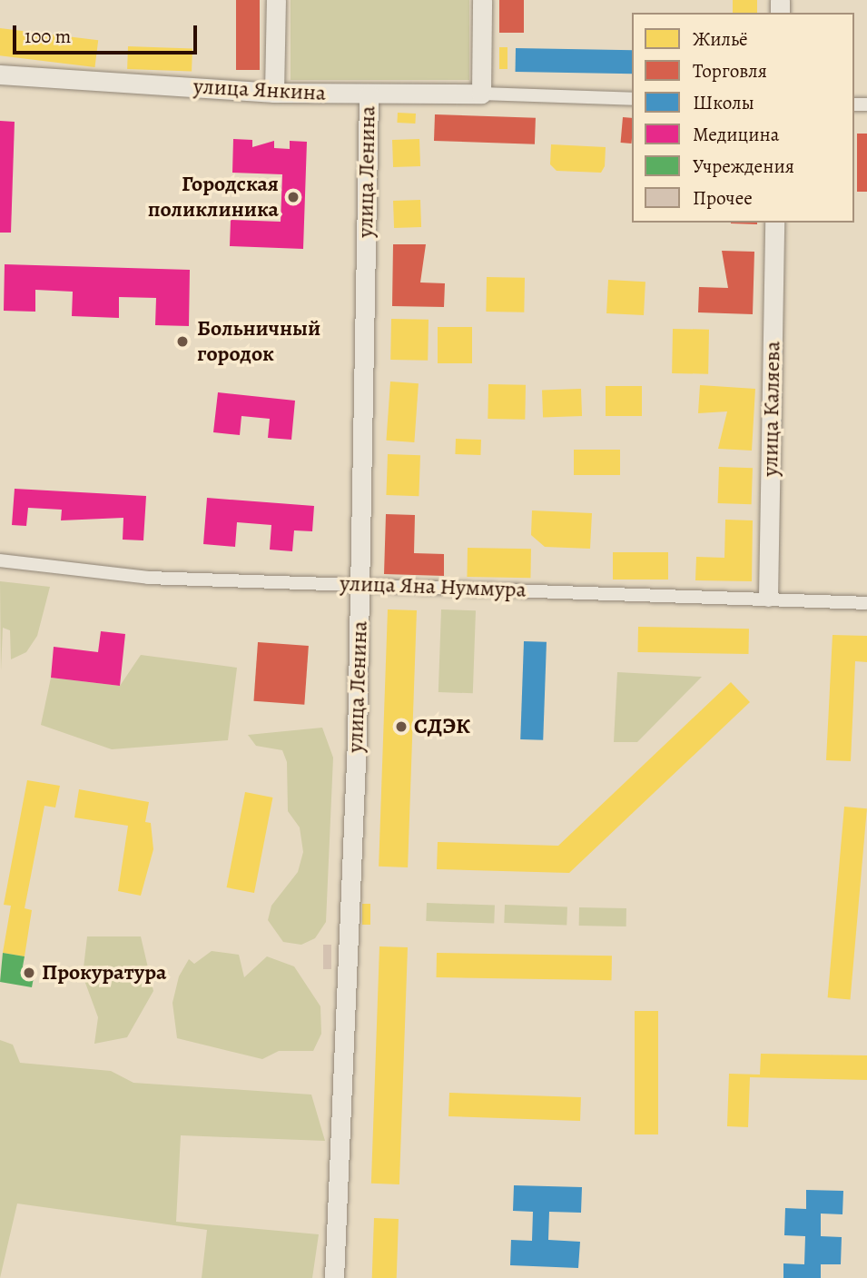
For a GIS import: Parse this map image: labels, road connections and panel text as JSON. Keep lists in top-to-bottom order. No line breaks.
{"streets":{"main road":["улица Янкина","улица Ленина","улица Каляева"],"street":["улица Яна Нуммура"]},"crossings":[["улица Янкина","улица Ленина"],["улица Ленина","улица Яна Нуммура"],["улица Каляева","улица Яна Нуммура"]],"places":["Городская поликлиника","Больничный городок","СДЭК","Прокуратура"],"legend":["Жильё","Торговля","Школы","Медицина","Учреждения","Прочее"],"scale_bar":"100 m"}
